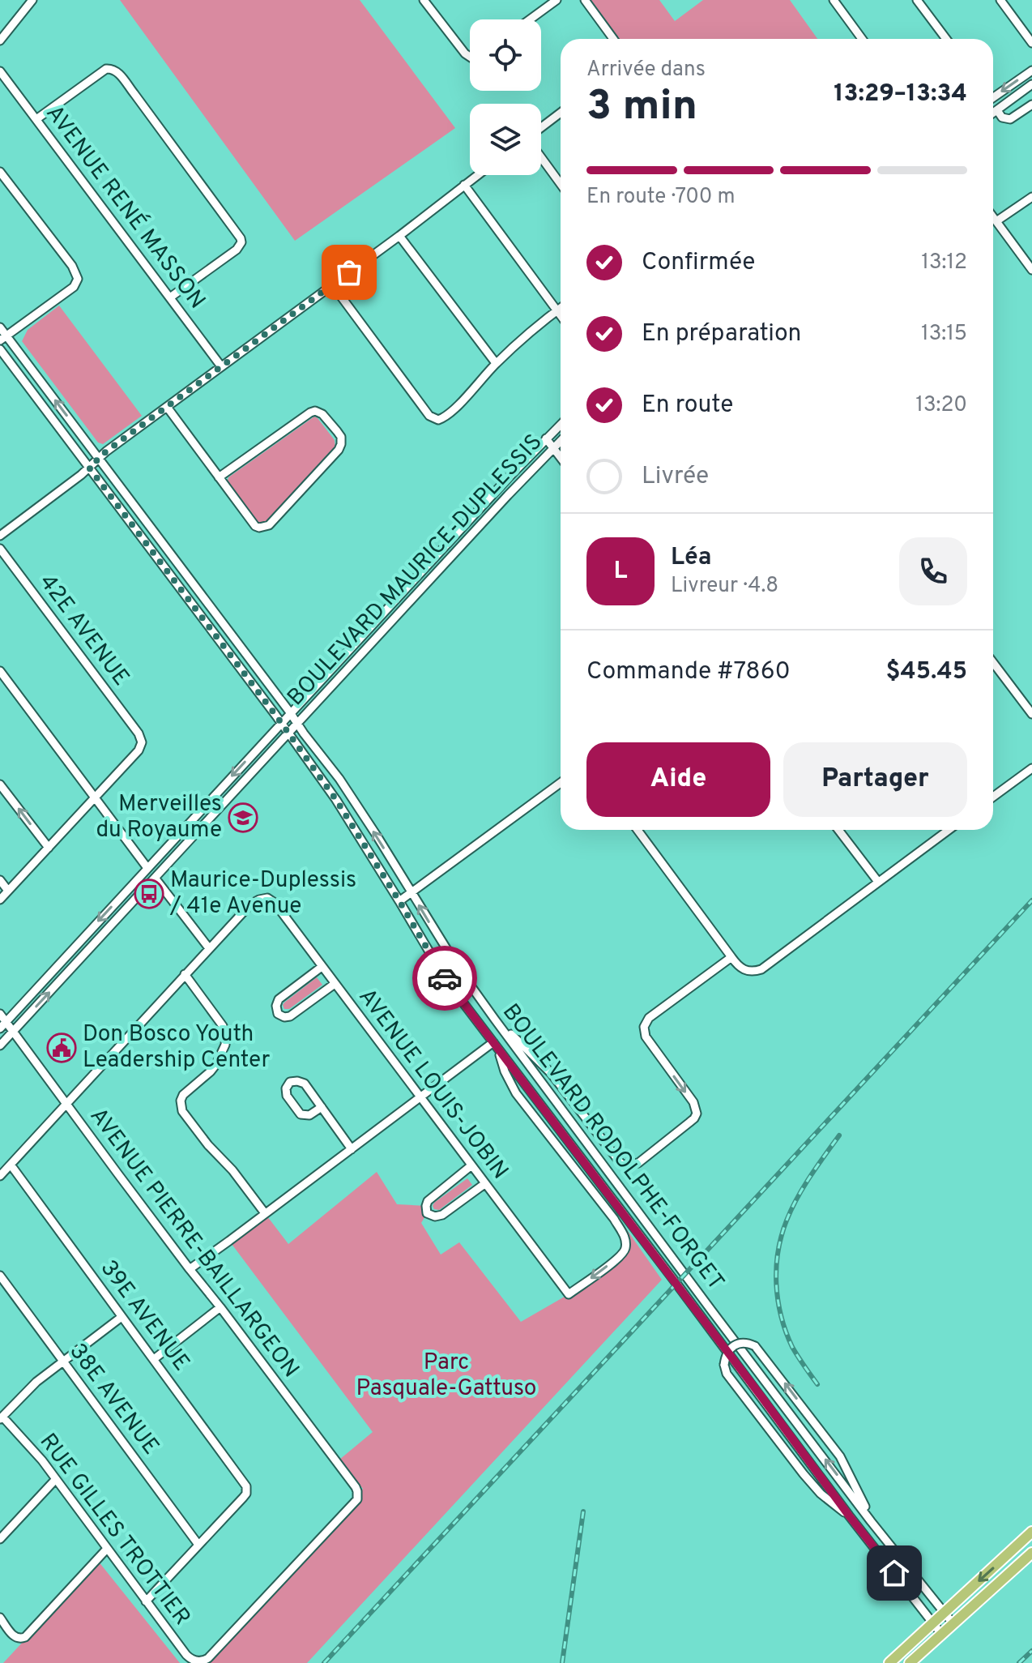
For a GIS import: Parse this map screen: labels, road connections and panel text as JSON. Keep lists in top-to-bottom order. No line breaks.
{"streets":{"street":["AVENUE RENÉ MASSON","BOULEVARD MAURICE-DUPLESSIS","42E AVENUE","AVENUE LOUIS-JOBIN","BOULEVARD RODOLPHE-FORGET","AVENUE PIERRE-BAILLARGEON","39E AVENUE","38E AVENUE","RUE GILLES TROTTIER"]},"crossings":[["BOULEVARD MAURICE-DUPLESSIS","BOULEVARD RODOLPHE-FORGET"],["BOULEVARD MAURICE-DUPLESSIS","AVENUE PIERRE-BAILLARGEON"],["AVENUE LOUIS-JOBIN","BOULEVARD RODOLPHE-FORGET"],["AVENUE PIERRE-BAILLARGEON","RUE GILLES TROTTIER"],["39E AVENUE","38E AVENUE"]],"parks":["Parc Pasquale-Gattuso"],"places":{"school or university":["Merveilles du Royaume"],"bus stop":["Maurice-Duplessis / 41e Avenue"],"public building":["Don Bosco Youth Leadership Center"]},"page":{"heading":["3 min","Arrivée dans","13:29–13:34"],"panel":["Léa","Livreur · 4.8","Commande #7860","$45.45"],"bar":"En route · 700 m","list":[["Confirmée","13:12"],["En préparation","13:15"],["En route","13:20"],"Livrée"],"round":"L","buttons":["Aide","Partager"]}}
